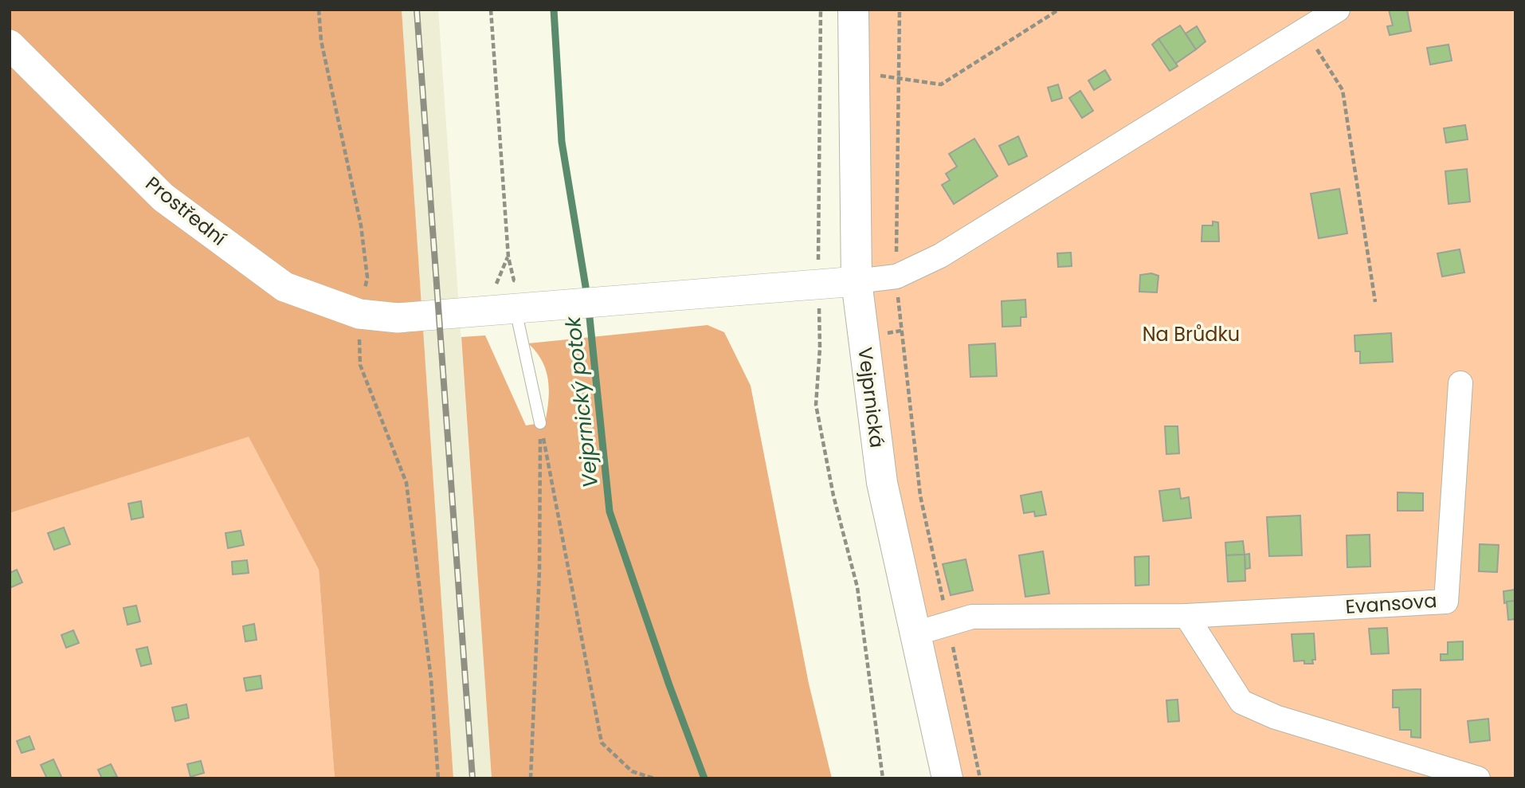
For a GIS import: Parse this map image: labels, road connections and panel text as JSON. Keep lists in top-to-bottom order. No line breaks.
{"streets":{"main road":["Vejprnická"],"street":["Prostřední","Evansova"]},"crossings":[["Prostřední","Vejprnická"],["Vejprnická","Evansova"]],"water":["Vejprnický potok"],"parks":["Na Brůdku"]}
